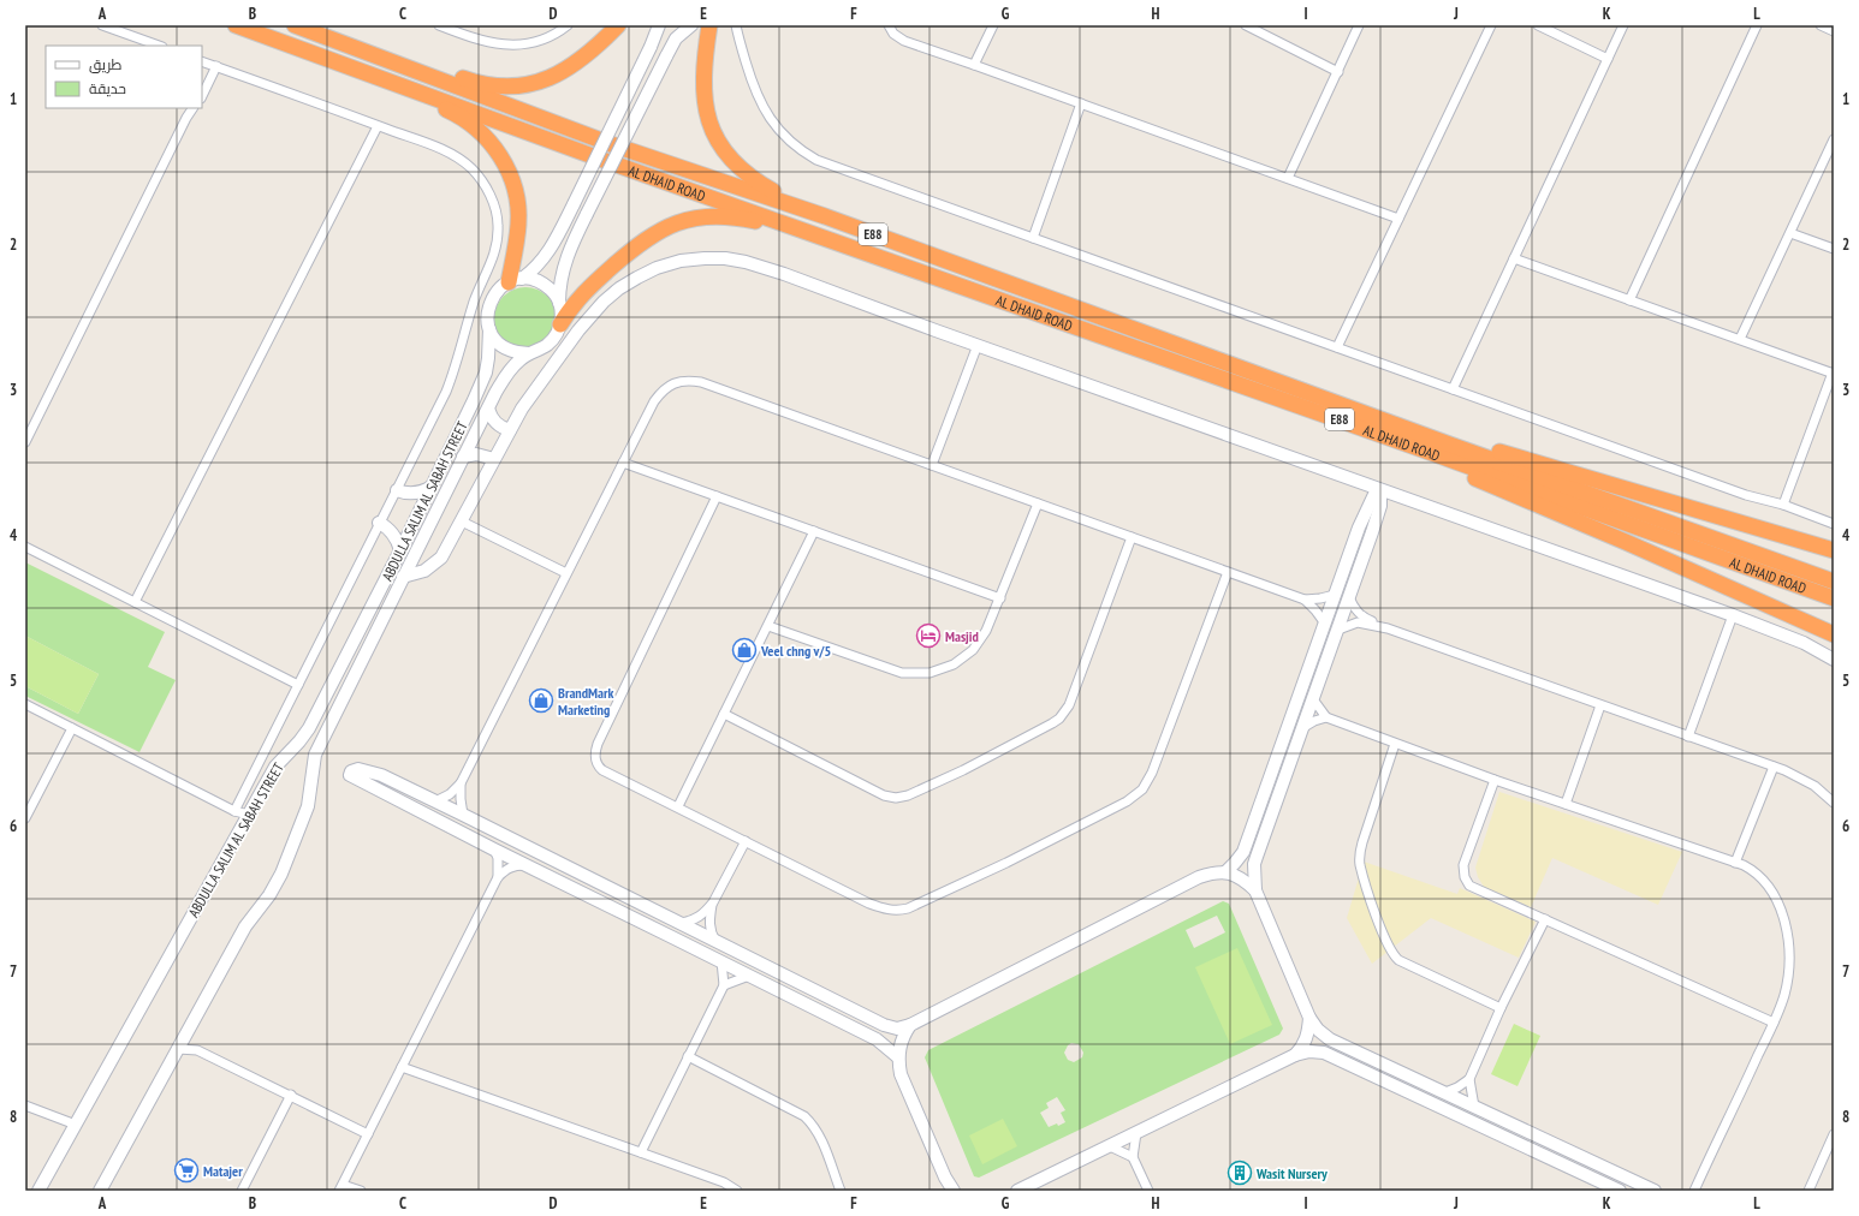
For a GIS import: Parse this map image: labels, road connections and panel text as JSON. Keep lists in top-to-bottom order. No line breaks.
{"streets":{"highway":["AL DHAID ROAD","E88"],"street":["ABDULLA SALIM AL SABAH STREET"]},"places":{"hotel":["Masjid"],"shop":["Veel chng v/5","BrandMark Marketing"],"supermarket":["Matajer"],"building":["Wasit Nursery"]},"legend":["طريق","حديقة"],"grid":{"columns":["A","B","C","D","E","F","G","H","I","J","K","L"],"rows":["1","2","3","4","5","6","7","8"]}}
